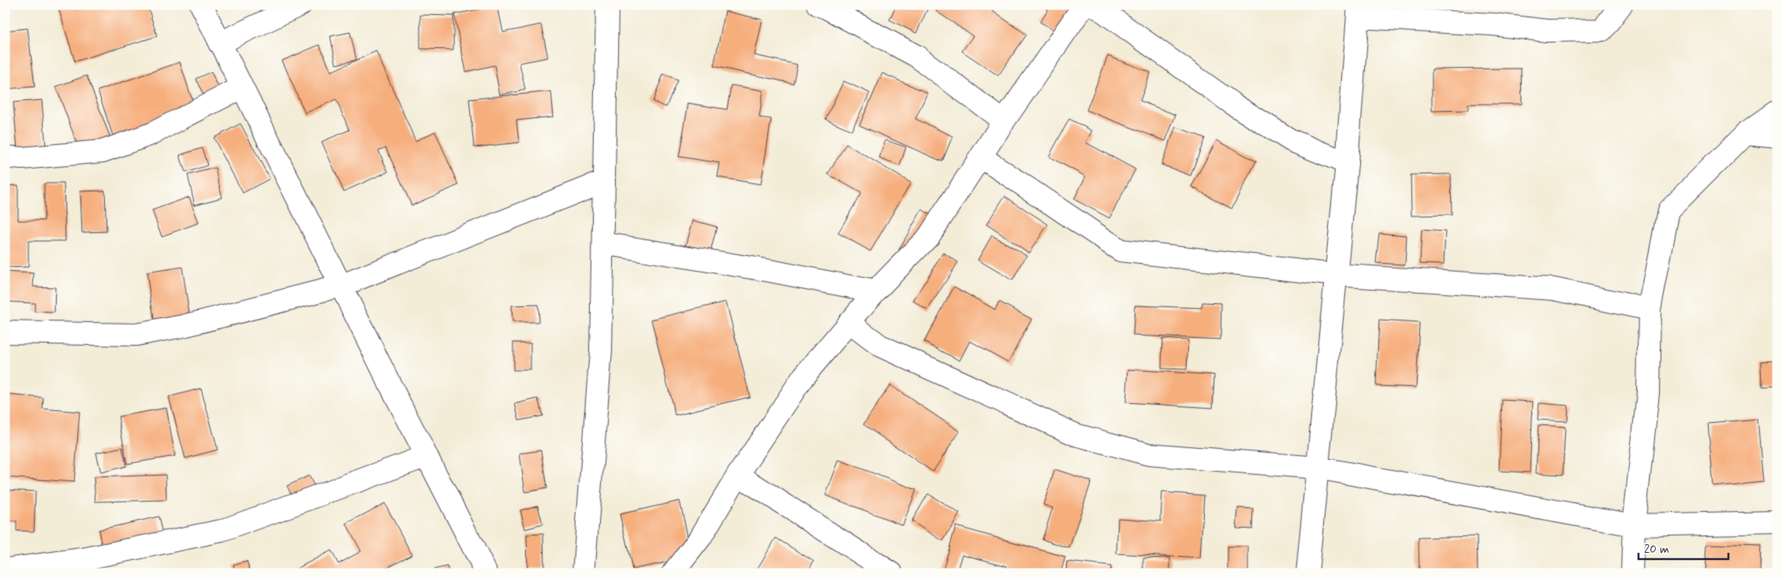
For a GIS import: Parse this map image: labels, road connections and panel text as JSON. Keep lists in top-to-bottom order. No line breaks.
{"scale_bar":"20 m"}
